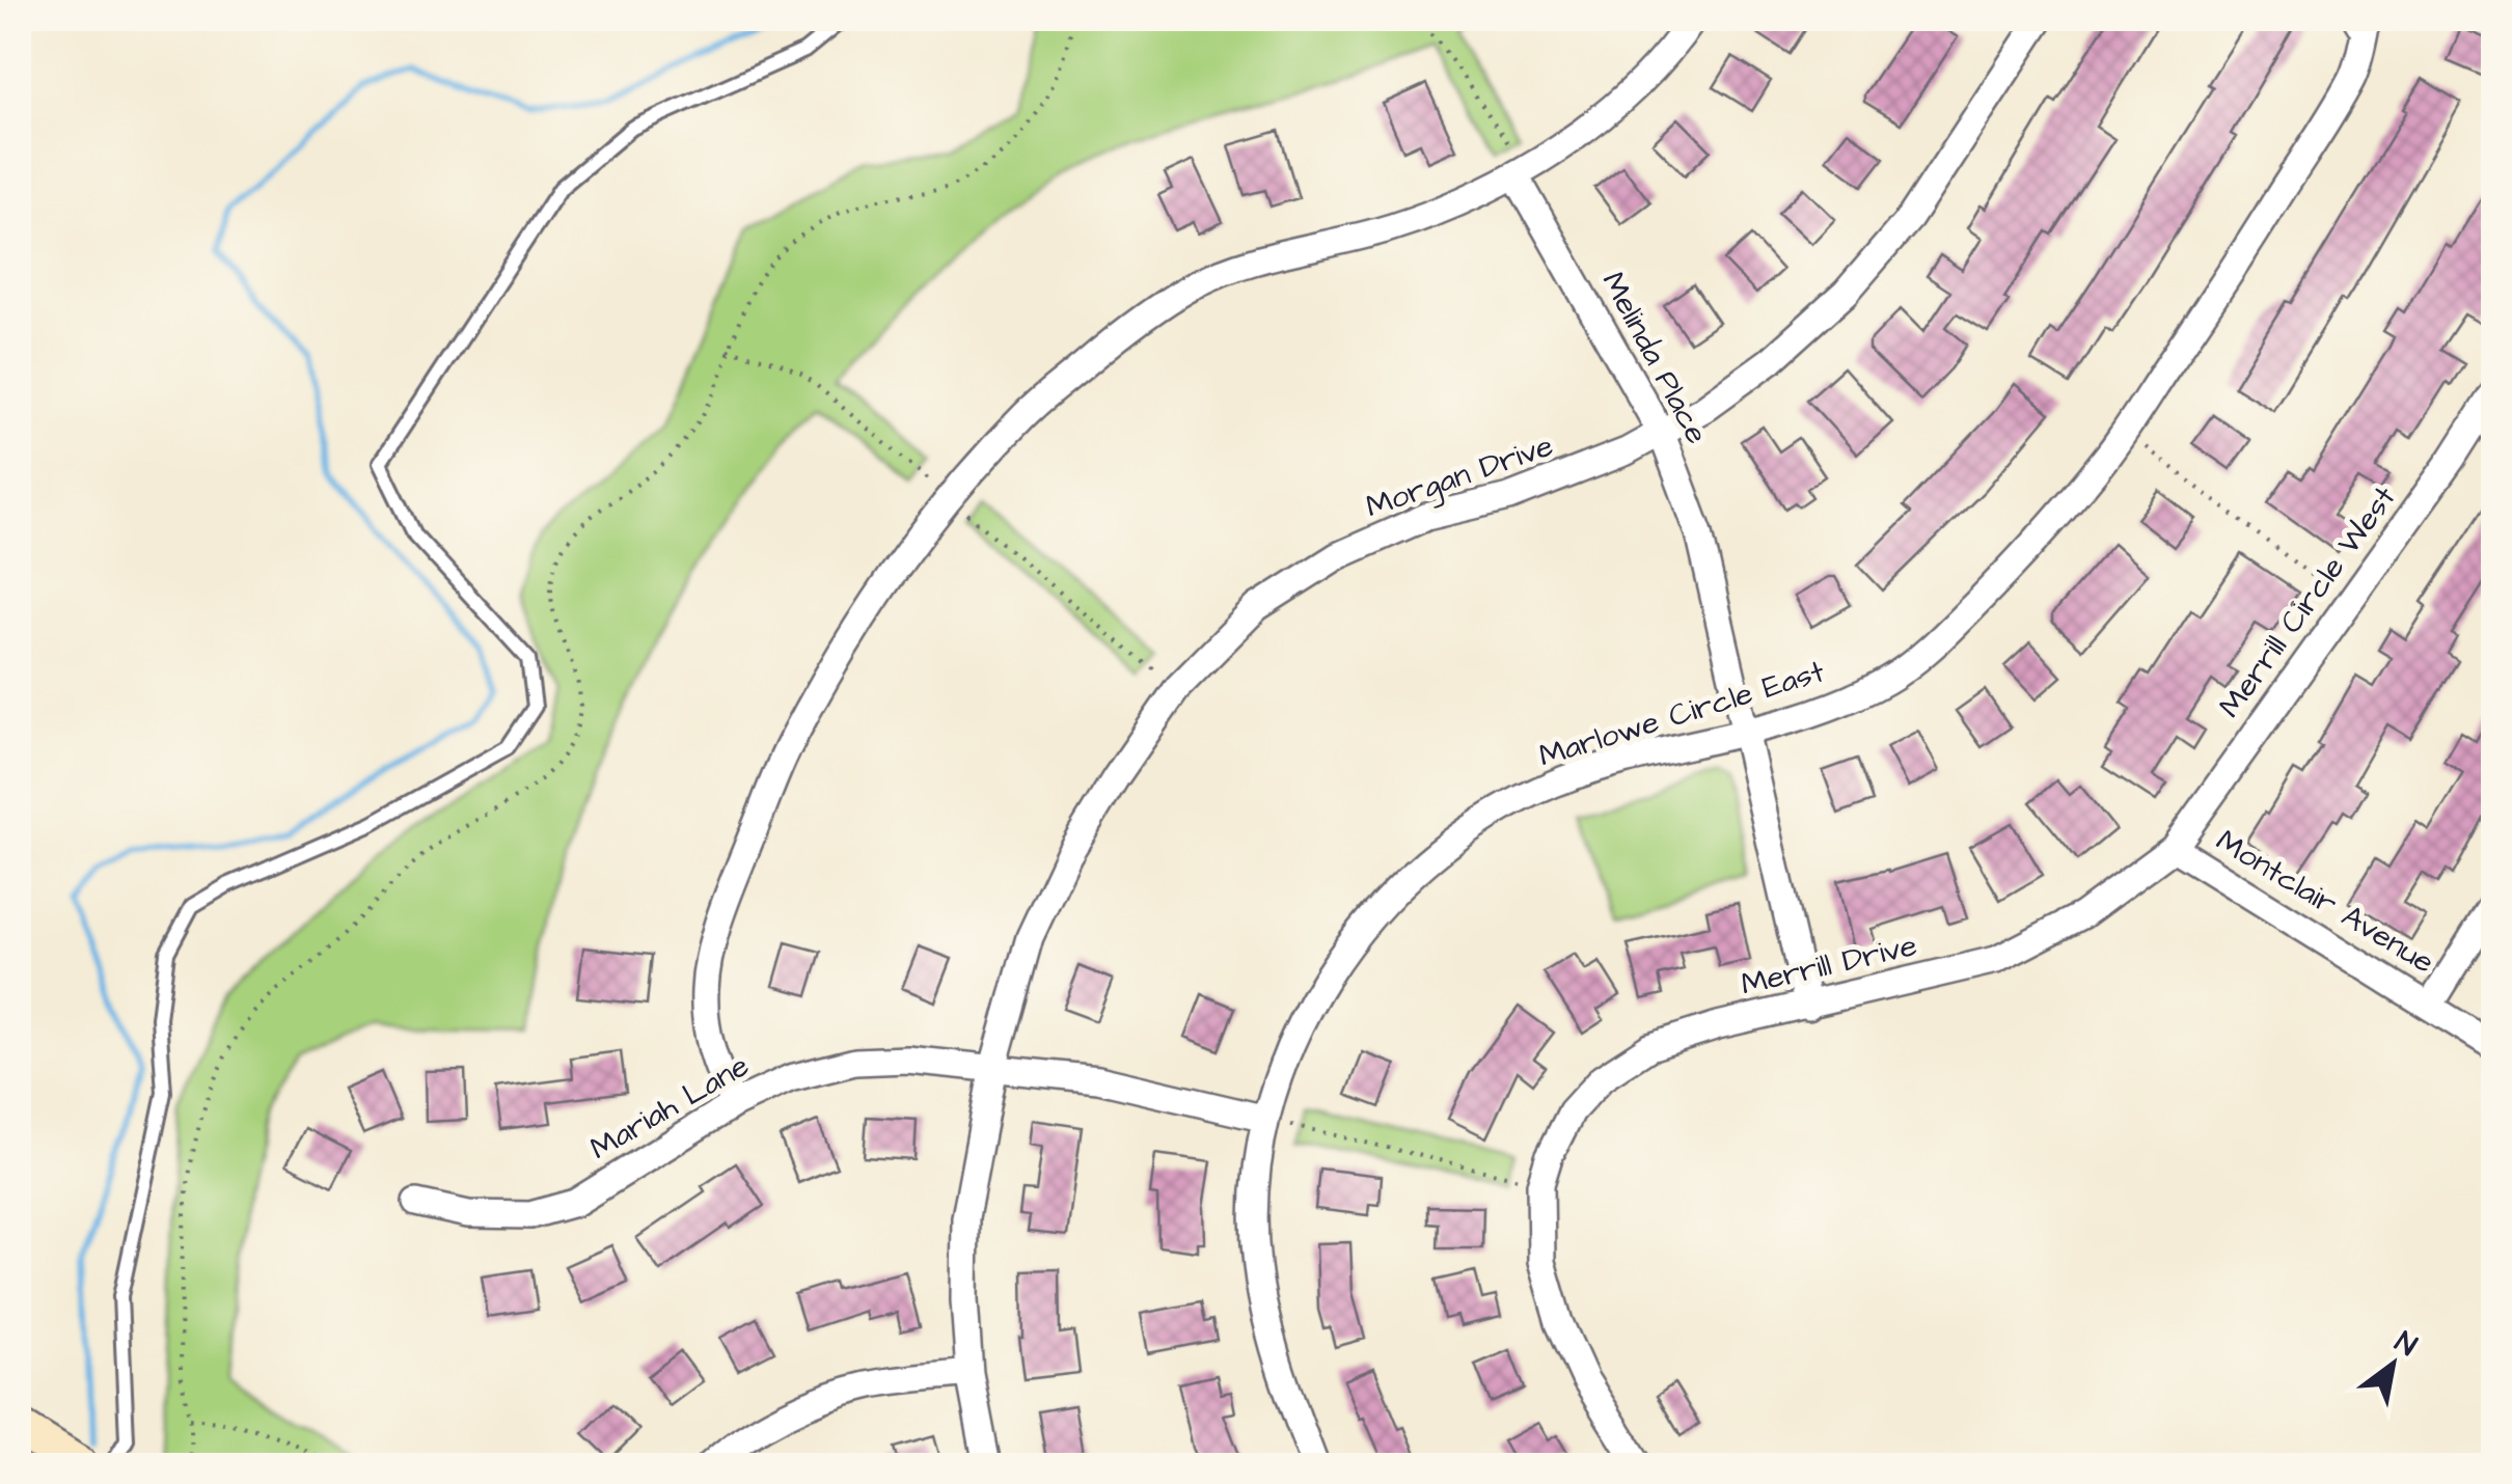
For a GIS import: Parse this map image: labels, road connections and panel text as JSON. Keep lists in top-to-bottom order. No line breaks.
{"streets":{"street":["Melinda Place","Morgan Drive","Merrill Circle West","Marlowe Circle East","Montclair Avenue","Merrill Drive","Mariah Lane"]},"crossings":[["Melinda Place","Morgan Drive"],["Melinda Place","Marlowe Circle East"],["Melinda Place","Merrill Drive"],["Morgan Drive","Mariah Lane"],["Merrill Circle West","Montclair Avenue"],["Merrill Circle West","Merrill Drive"],["Marlowe Circle East","Mariah Lane"],["Montclair Avenue","Merrill Drive"]],"north":"top right"}
